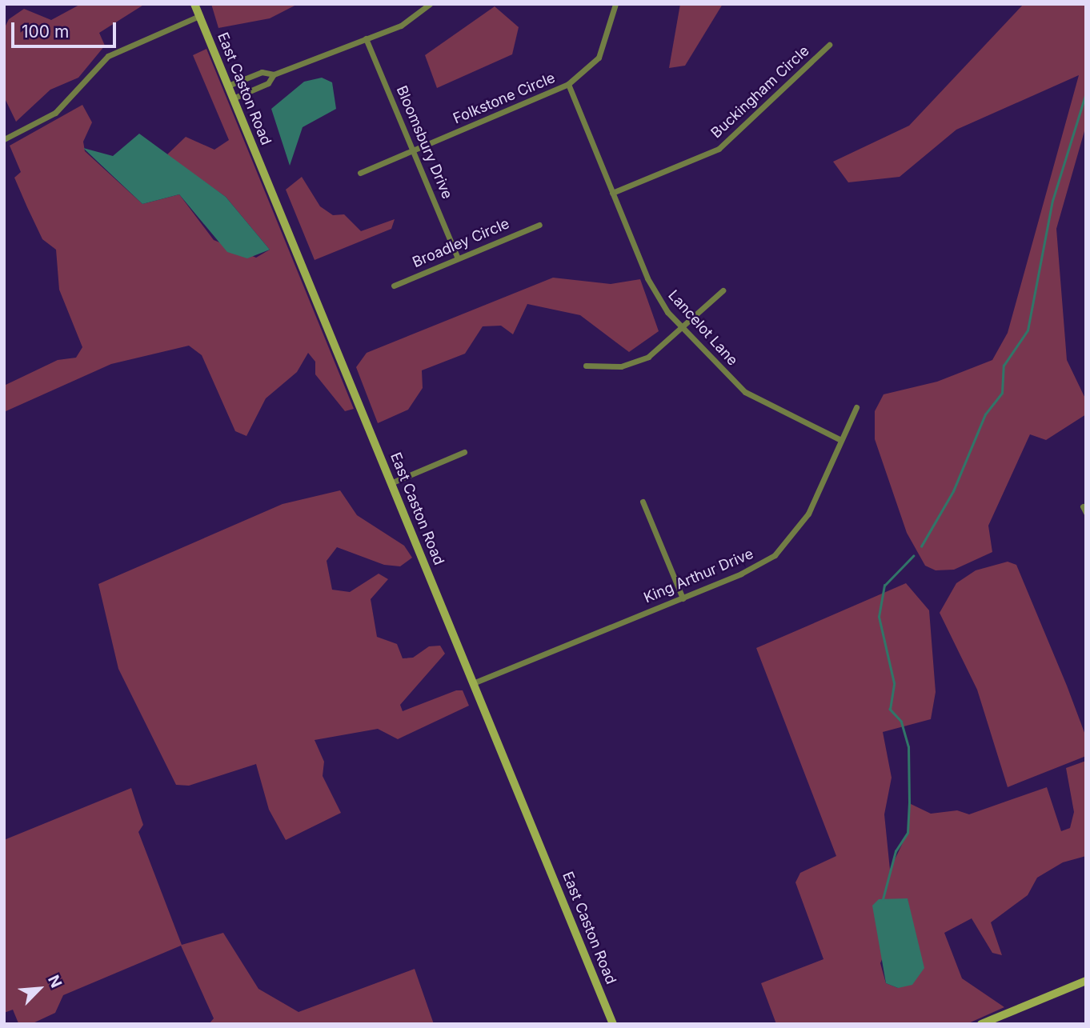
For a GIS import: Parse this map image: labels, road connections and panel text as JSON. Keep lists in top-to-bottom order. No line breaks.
{"streets":{"street":["East Caston Road","Buckingham Circle","Folkstone Circle","Bloomsbury Drive","Broadley Circle","Lancelot Lane","King Arthur Drive"]},"crossings":[["East Caston Road","King Arthur Drive"],["Buckingham Circle","Lancelot Lane"],["Folkstone Circle","Bloomsbury Drive"],["Folkstone Circle","Lancelot Lane"],["Bloomsbury Drive","Broadley Circle"],["Lancelot Lane","King Arthur Drive"]],"scale_bar":"100 m","north":"top right"}
